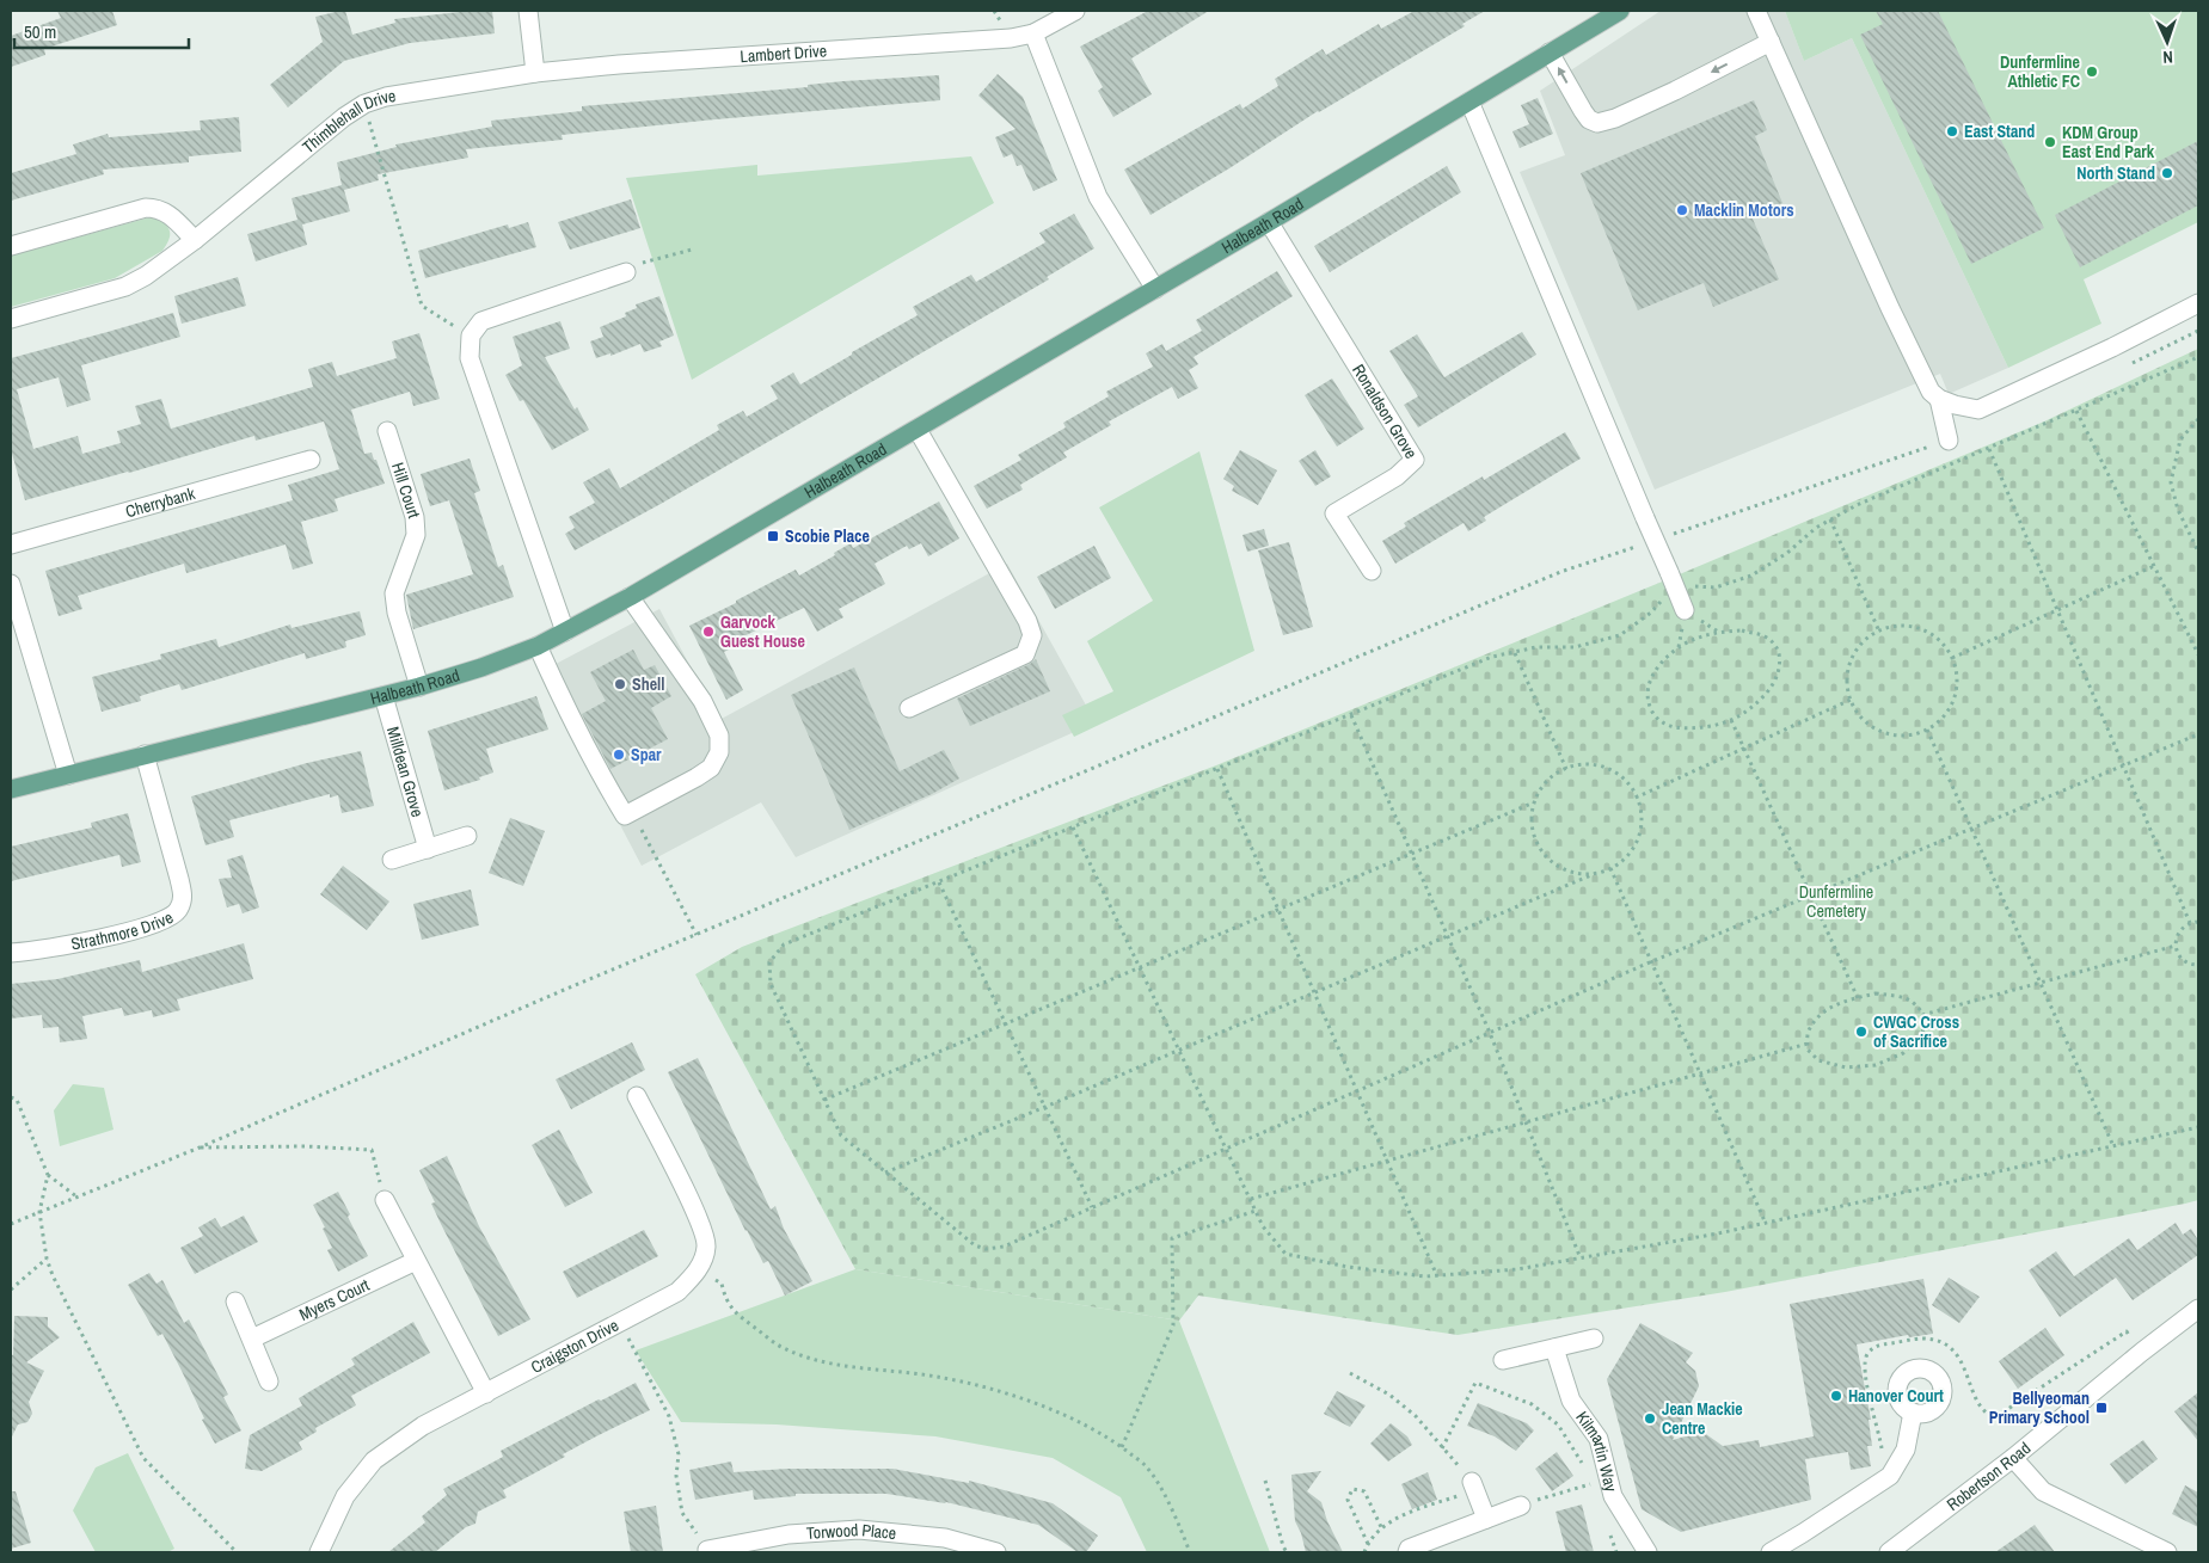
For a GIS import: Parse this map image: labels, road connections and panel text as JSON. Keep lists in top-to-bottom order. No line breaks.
{"streets":{"main road":["Halbeath Road"],"street":["Lambert Drive","Thimblehall Drive","Ronaldson Grove","Hill Court","Cherrybank","Milldean Grove","Strathmore Drive","Myers Court","Craigston Drive","Kilmartin Way","Robertson Road","Torwood Place"]},"crossings":[["Lambert Drive","Thimblehall Drive"],["Halbeath Road","Ronaldson Grove"],["Halbeath Road","Hill Court"],["Halbeath Road","Milldean Grove"],["Halbeath Road","Strathmore Drive"]],"parks":["Dunfermline Cemetery"],"places":{"other":["Dunfermline Athletic FC","East Stand","KDM Group East End Park","North Stand","Macklin Motors","Garvock Guest House","Shell","Spar","CWGC Cross of Sacrifice","Hanover Court","Jean Mackie Centre"],"transit":["Scobie Place","Bellyeoman Primary School"]},"scale_bar":"50 m","north":"bottom"}
